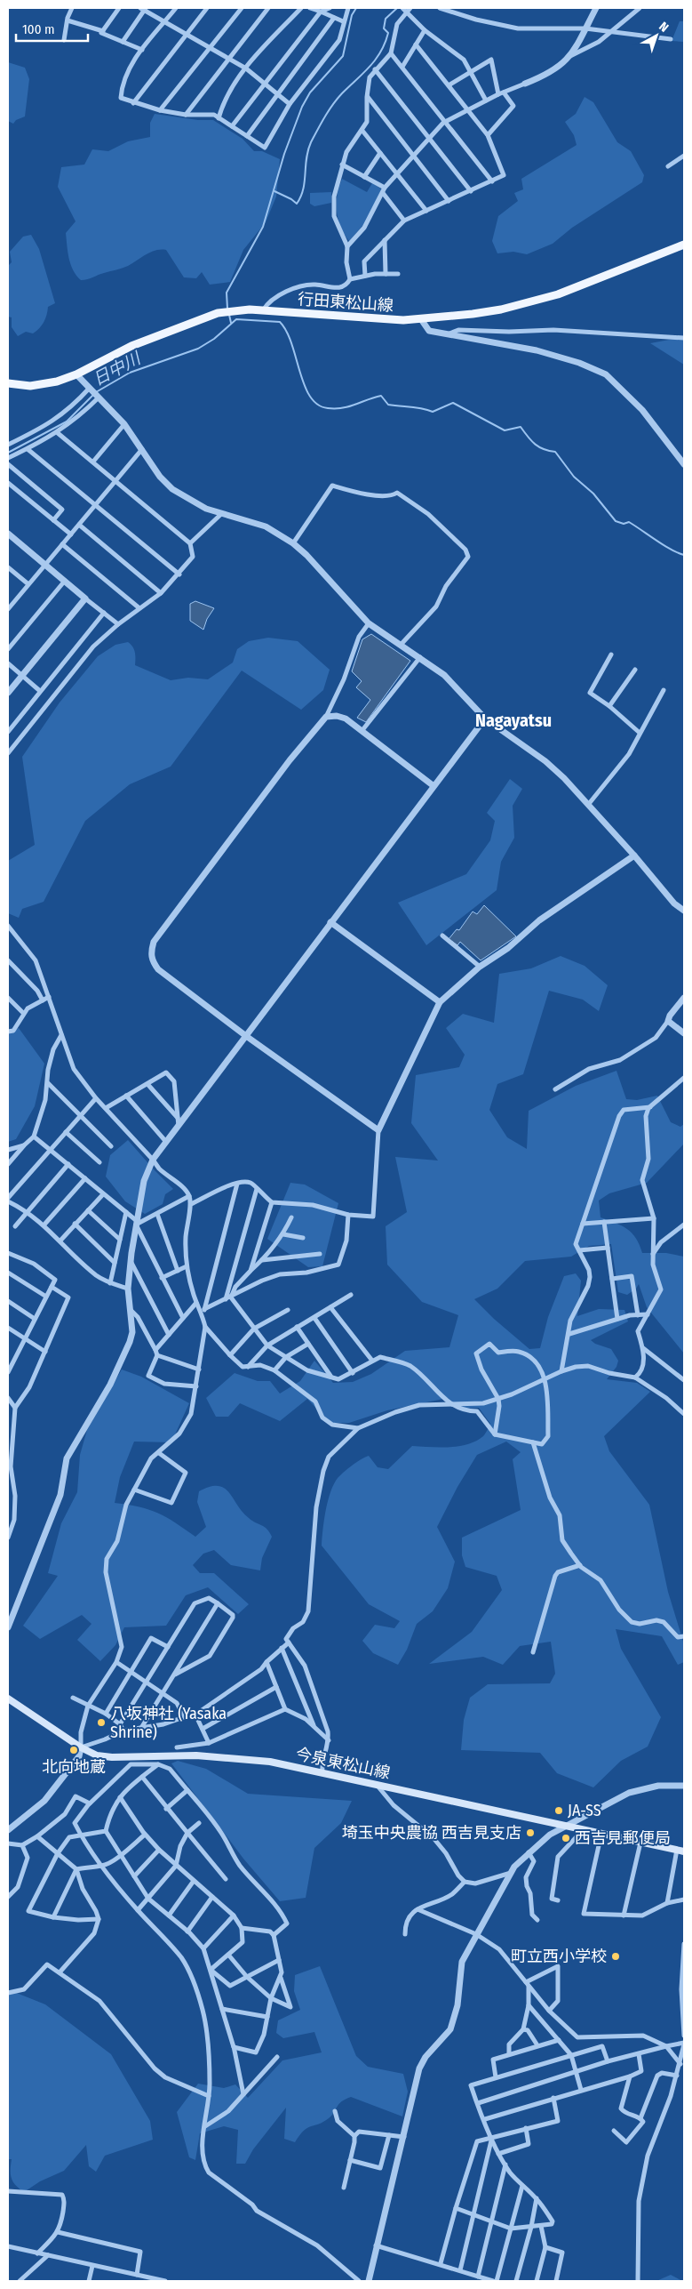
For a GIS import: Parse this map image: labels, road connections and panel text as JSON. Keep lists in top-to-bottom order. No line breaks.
{"streets":{"main road":["行田東松山線","今泉東松山線"]},"districts":["Nagayatsu"],"water":["日中川"],"places":["八坂神社 (Yasaka Shrine)","北向地蔵","JA-SS","埼玉中央農協 西吉見支店","西吉見郵便局","町立西小学校"],"scale_bar":"100 m","north":"top right"}
